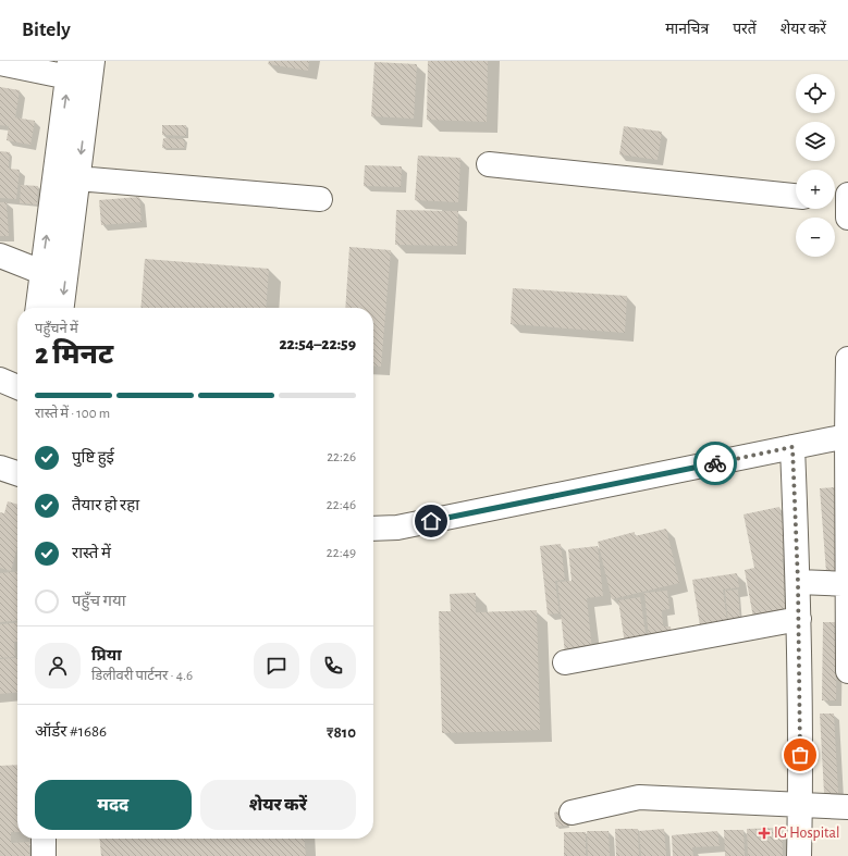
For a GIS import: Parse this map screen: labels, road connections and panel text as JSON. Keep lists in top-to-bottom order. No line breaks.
{"places":{"health":["IG Hospital"]},"page":{"header":"Bitely","nav":["मानचित्र","परतें","शेयर करें"],"map_buttons":["+","−"],"heading":["2 मिनट","पहुँचने में","22:54–22:59"],"panel":["प्रिया","डिलीवरी पार्टनर · 4.6","ऑर्डर #1686","₹810"],"bar":"रास्ते में · 100 m","list":[["पुष्टि हुई","22:26"],["तैयार हो रहा","22:46"],["रास्ते में","22:49"],"पहुँच गया"],"buttons":["मदद","शेयर करें"]}}
